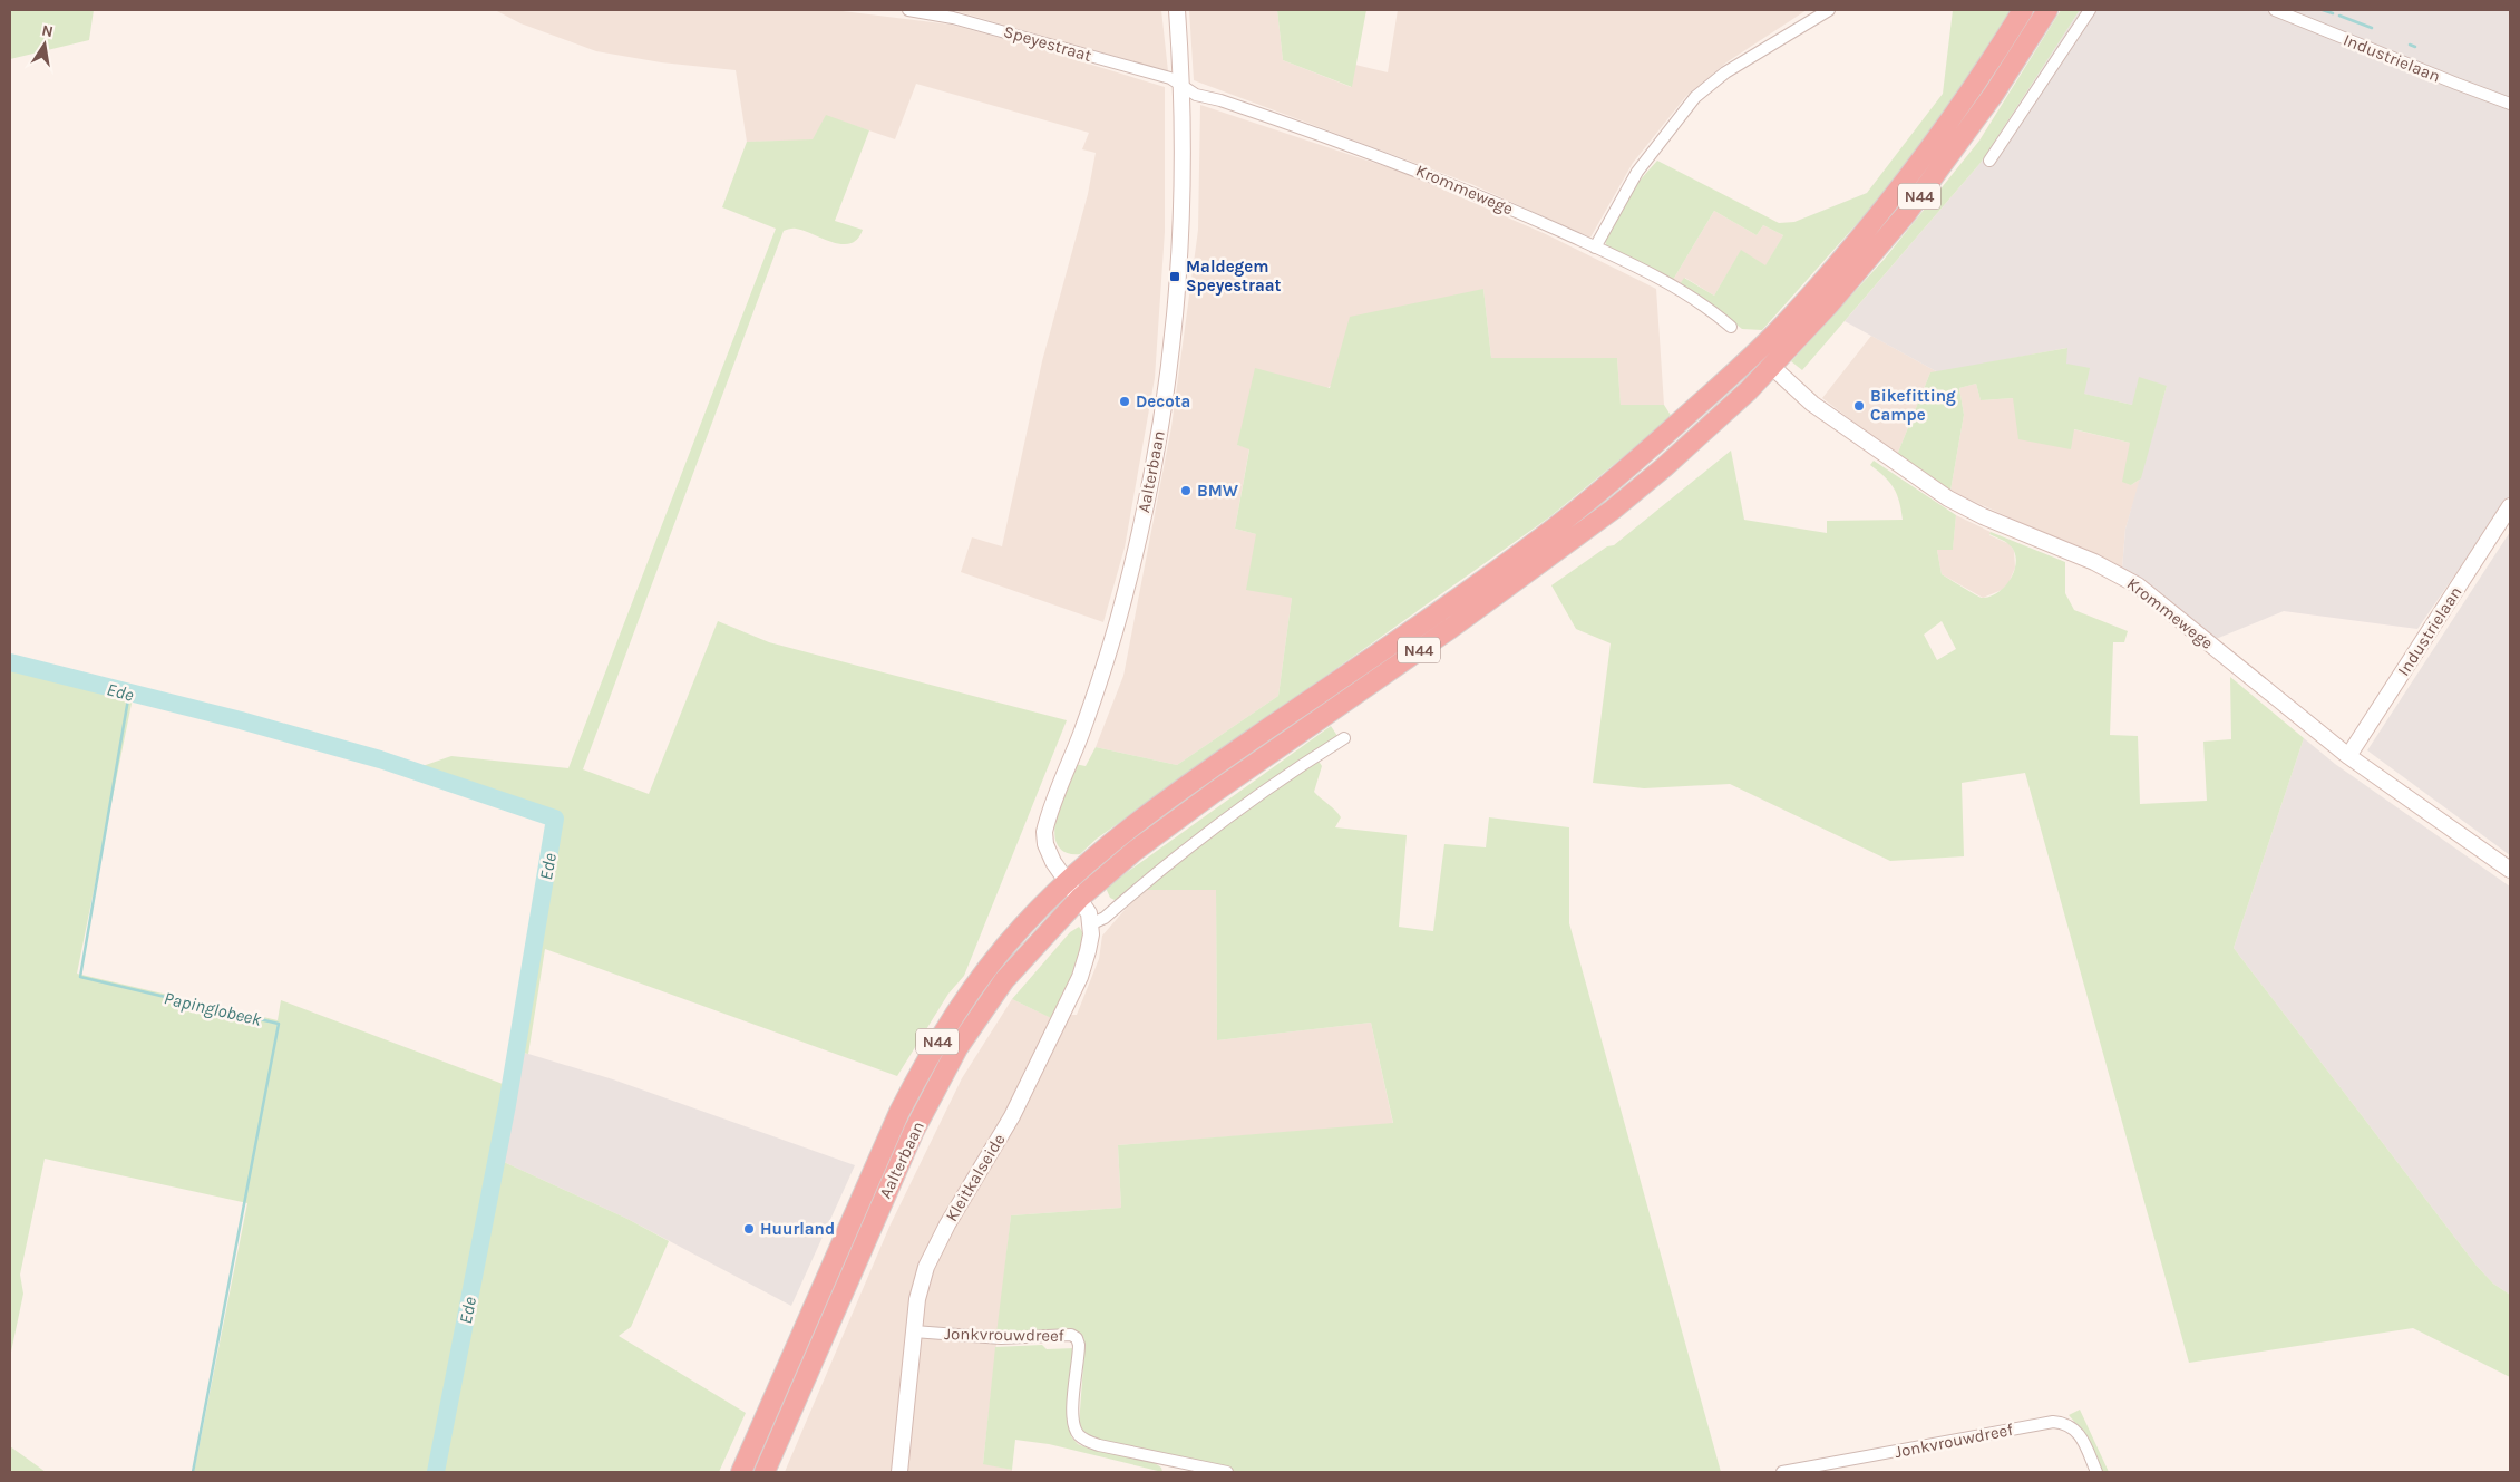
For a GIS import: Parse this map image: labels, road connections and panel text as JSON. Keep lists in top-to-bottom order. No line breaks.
{"streets":{"highway":["N44","Aalterbaan"],"street":["Speyestraat","Industrielaan","Krommewege","Kleitkalseide","Jonkvrouwdreef"]},"crossings":[["Speyestraat","Krommewege"],["Speyestraat","Aalterbaan"],["Industrielaan","Krommewege"],["Krommewege","N44"],["Krommewege","Aalterbaan"],["N44","Aalterbaan"],["N44","Kleitkalseide"],["Aalterbaan","Kleitkalseide"],["Kleitkalseide","Jonkvrouwdreef"]],"water":["Ede","Papinglobeek"],"places":{"transit":["Maldegem Speyestraat"],"other":["Decota","Bikefitting Campe","BMW","Huurland"]},"north":"top"}
